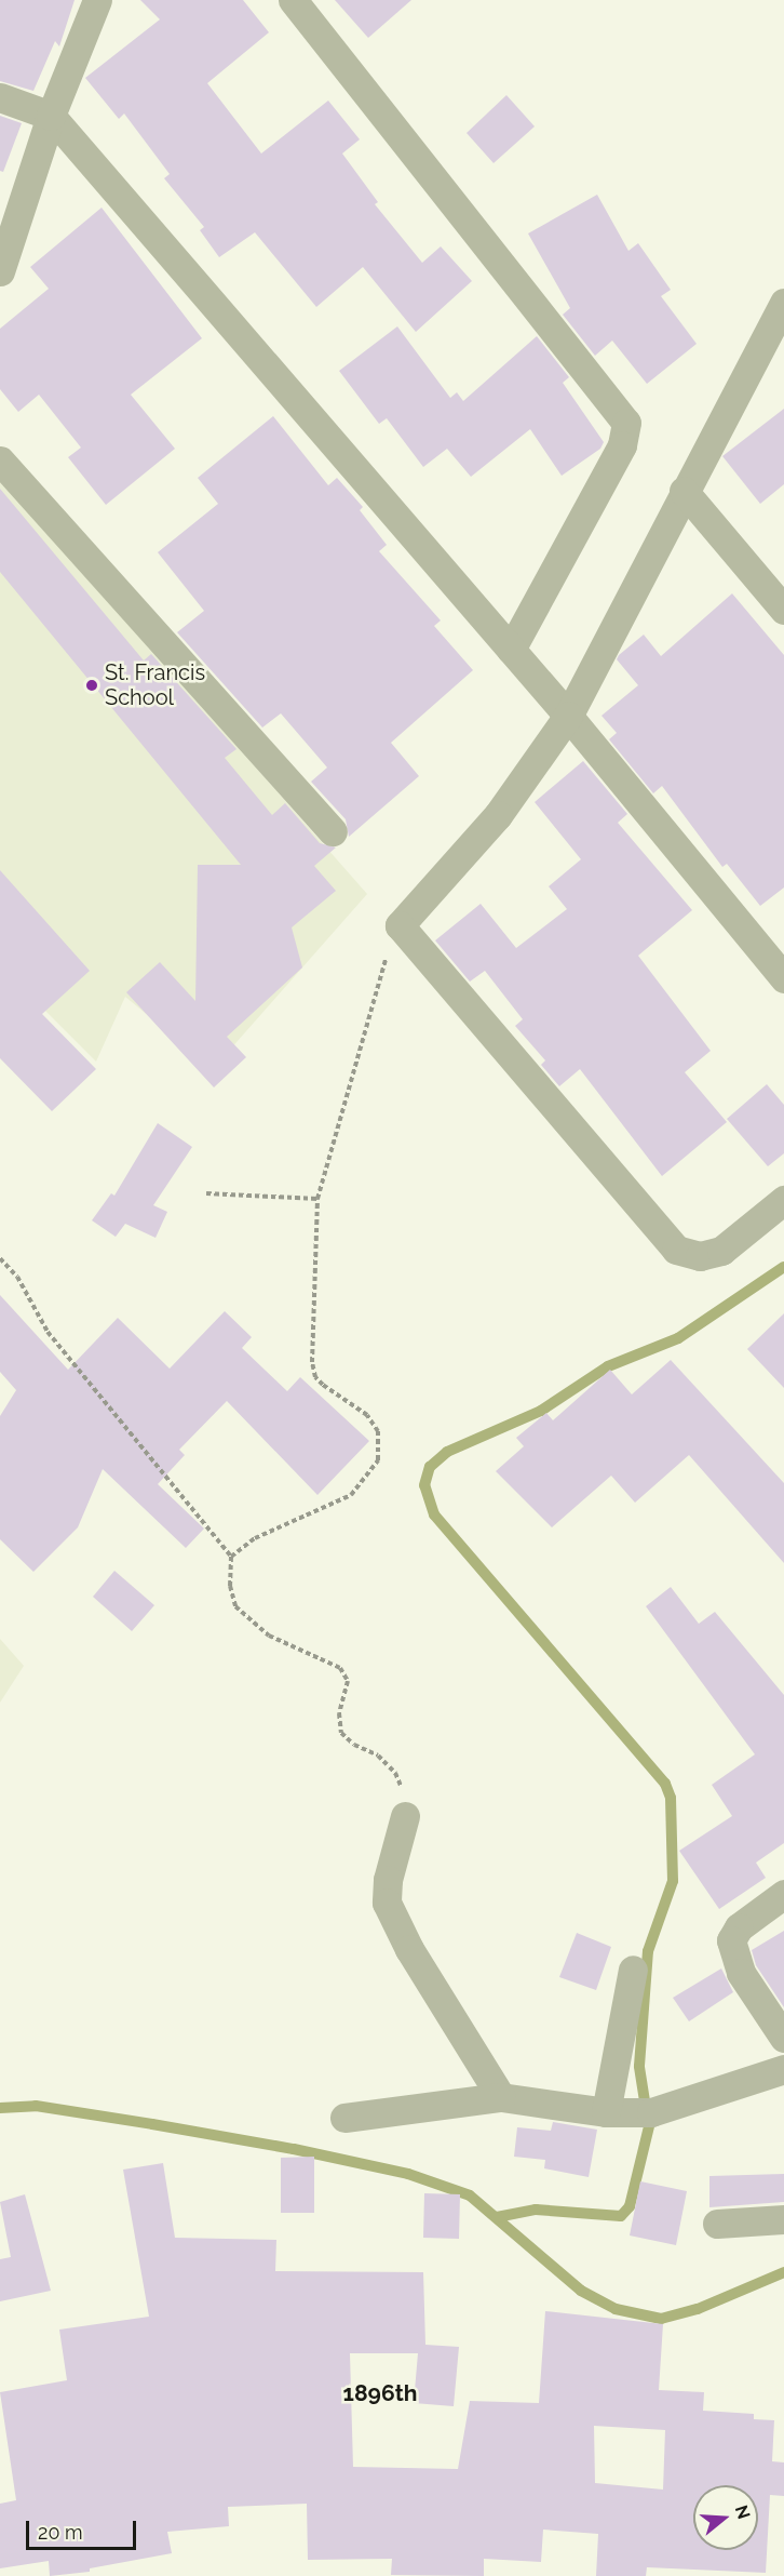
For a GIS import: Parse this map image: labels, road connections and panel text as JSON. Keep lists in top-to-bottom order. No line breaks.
{"districts":["1896th"],"places":["St. Francis School"],"scale_bar":"20 m","north":"right"}
